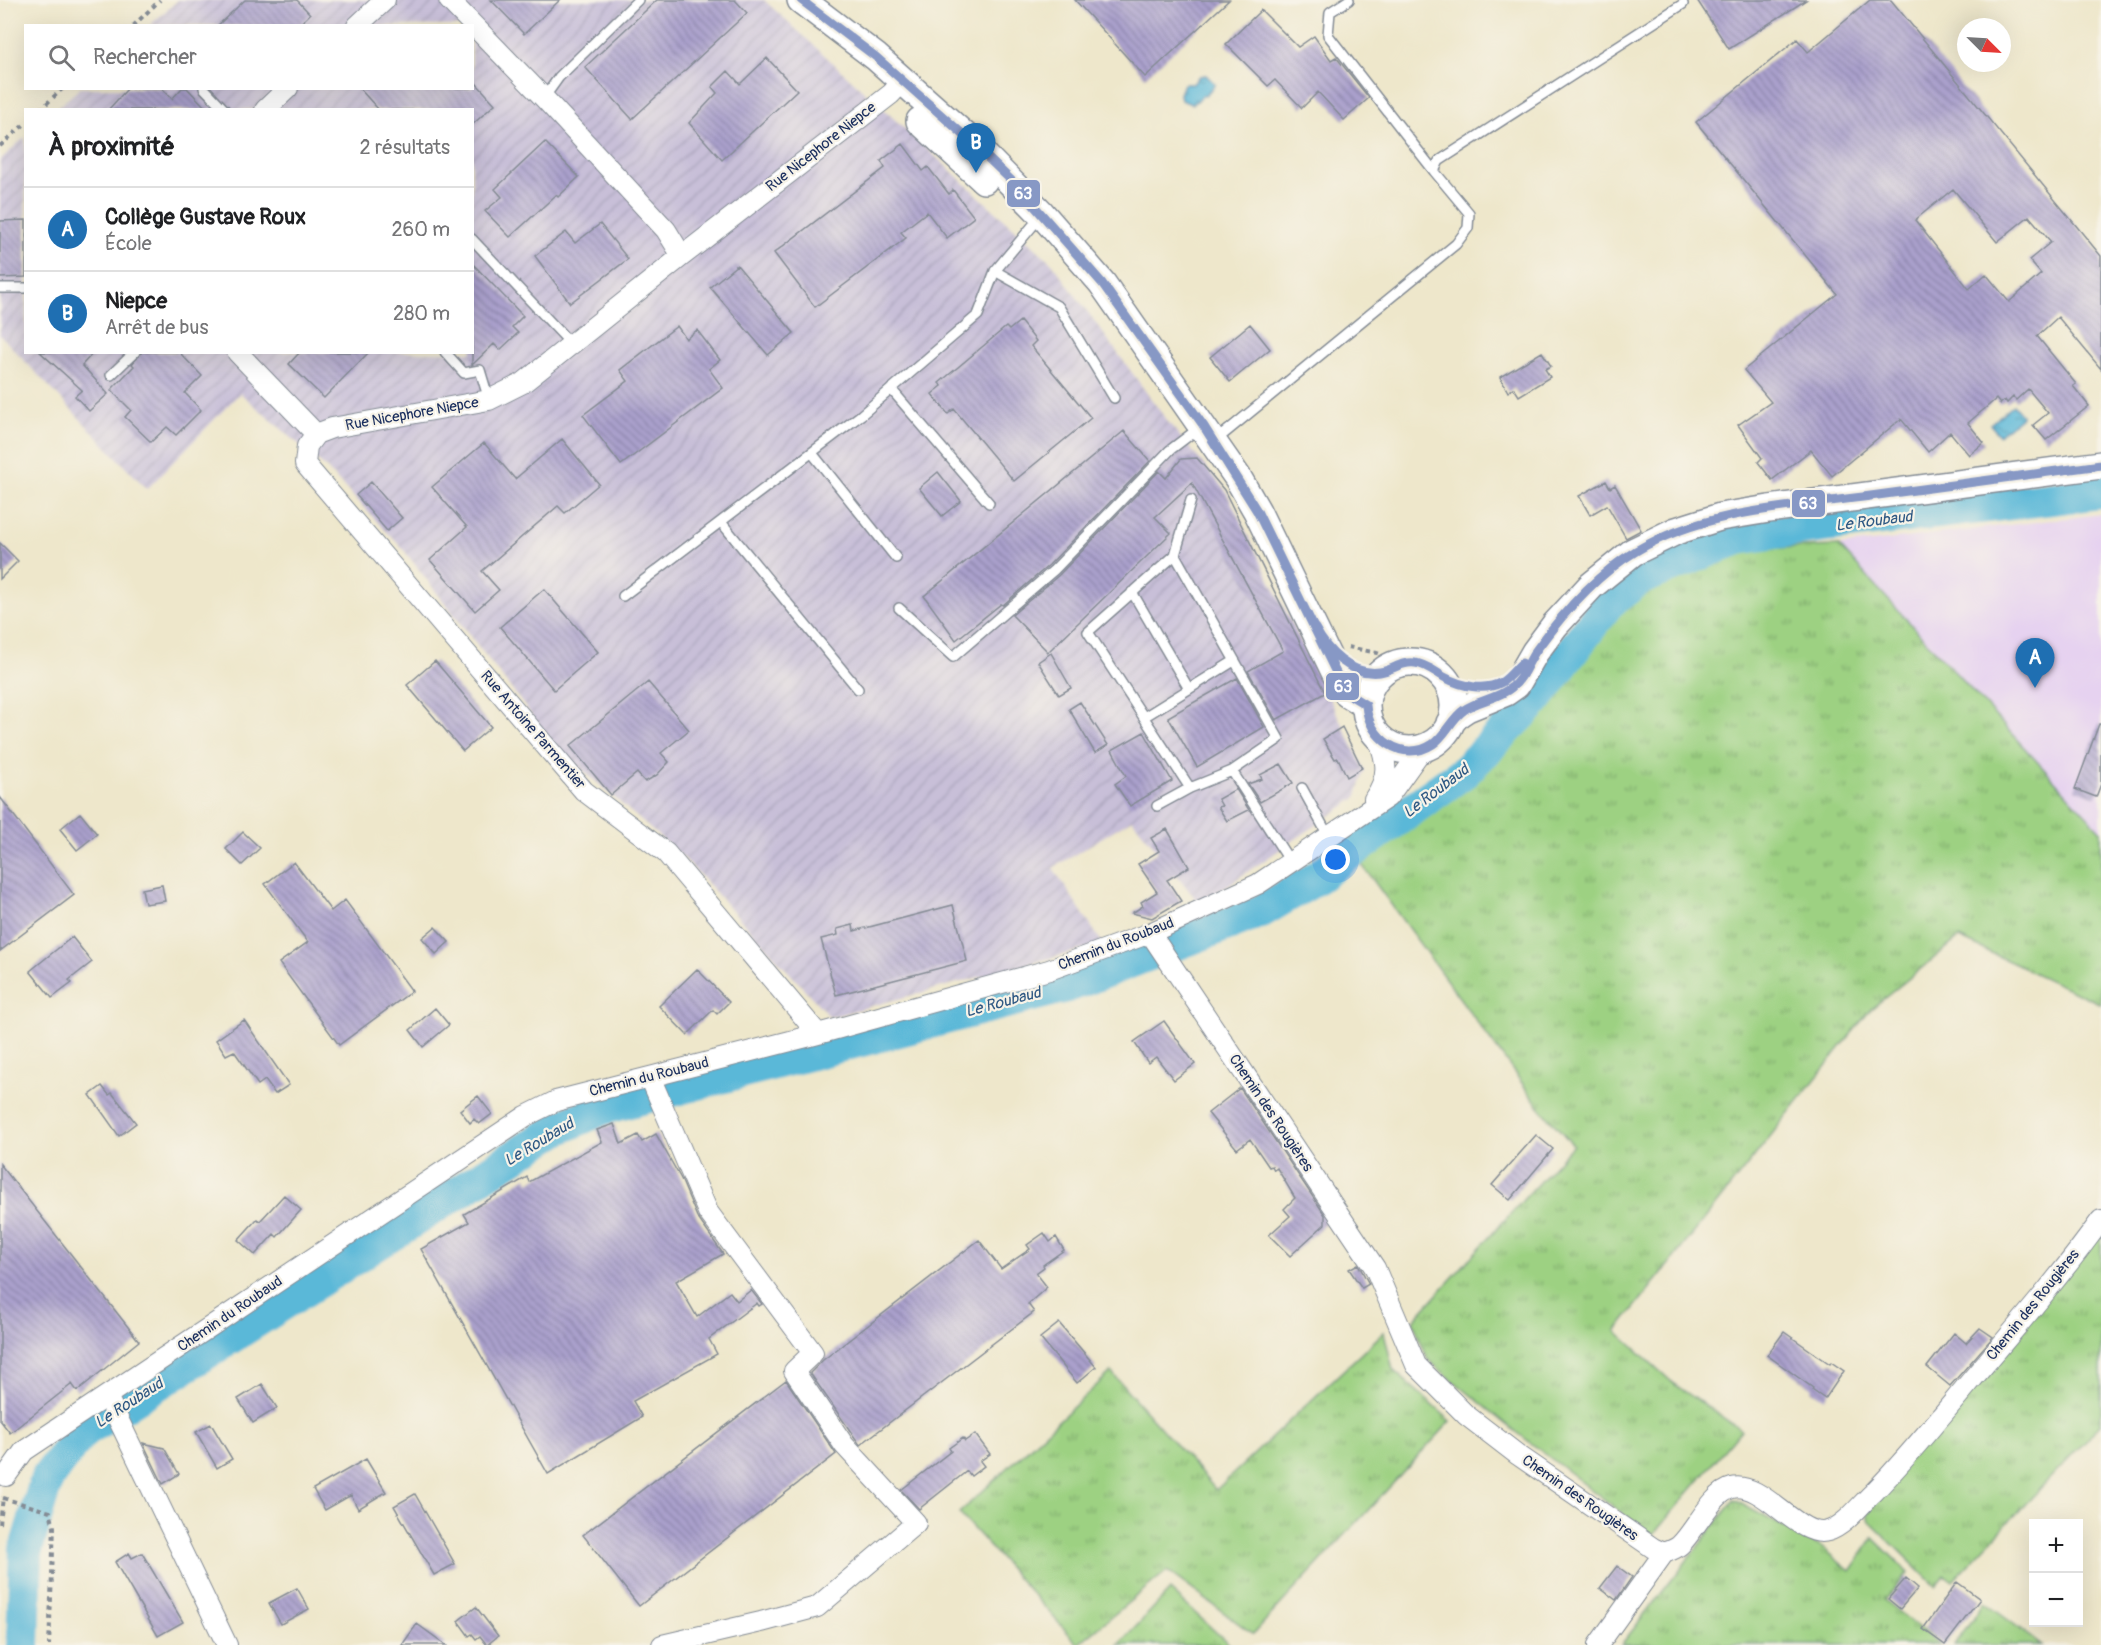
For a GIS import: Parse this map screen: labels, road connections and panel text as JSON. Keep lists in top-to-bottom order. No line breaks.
{"streets":{"street":["Rue Nicephore Niepce","Rue Antoine Parmentier","Chemin du Roubaud","Chemin des Rougières"]},"crossings":[["Rue Nicephore Niepce","Rue Antoine Parmentier"],["Rue Antoine Parmentier","Chemin du Roubaud"],["Chemin du Roubaud","Chemin des Rougières"]],"water":["Le Roubaud"],"lines":["transit line 63"],"north":"bottom right","page":{"search":"Rechercher","heading":["À proximité","2 résultats"],"pins":["B","A"],"list":[{"mark":"A","name":"Collège Gustave Roux","note":"École","value":"260 m"},{"mark":"B","name":"Niepce","note":"Arrêt de bus","value":"280 m"}],"map_buttons":["+","−"]}}
